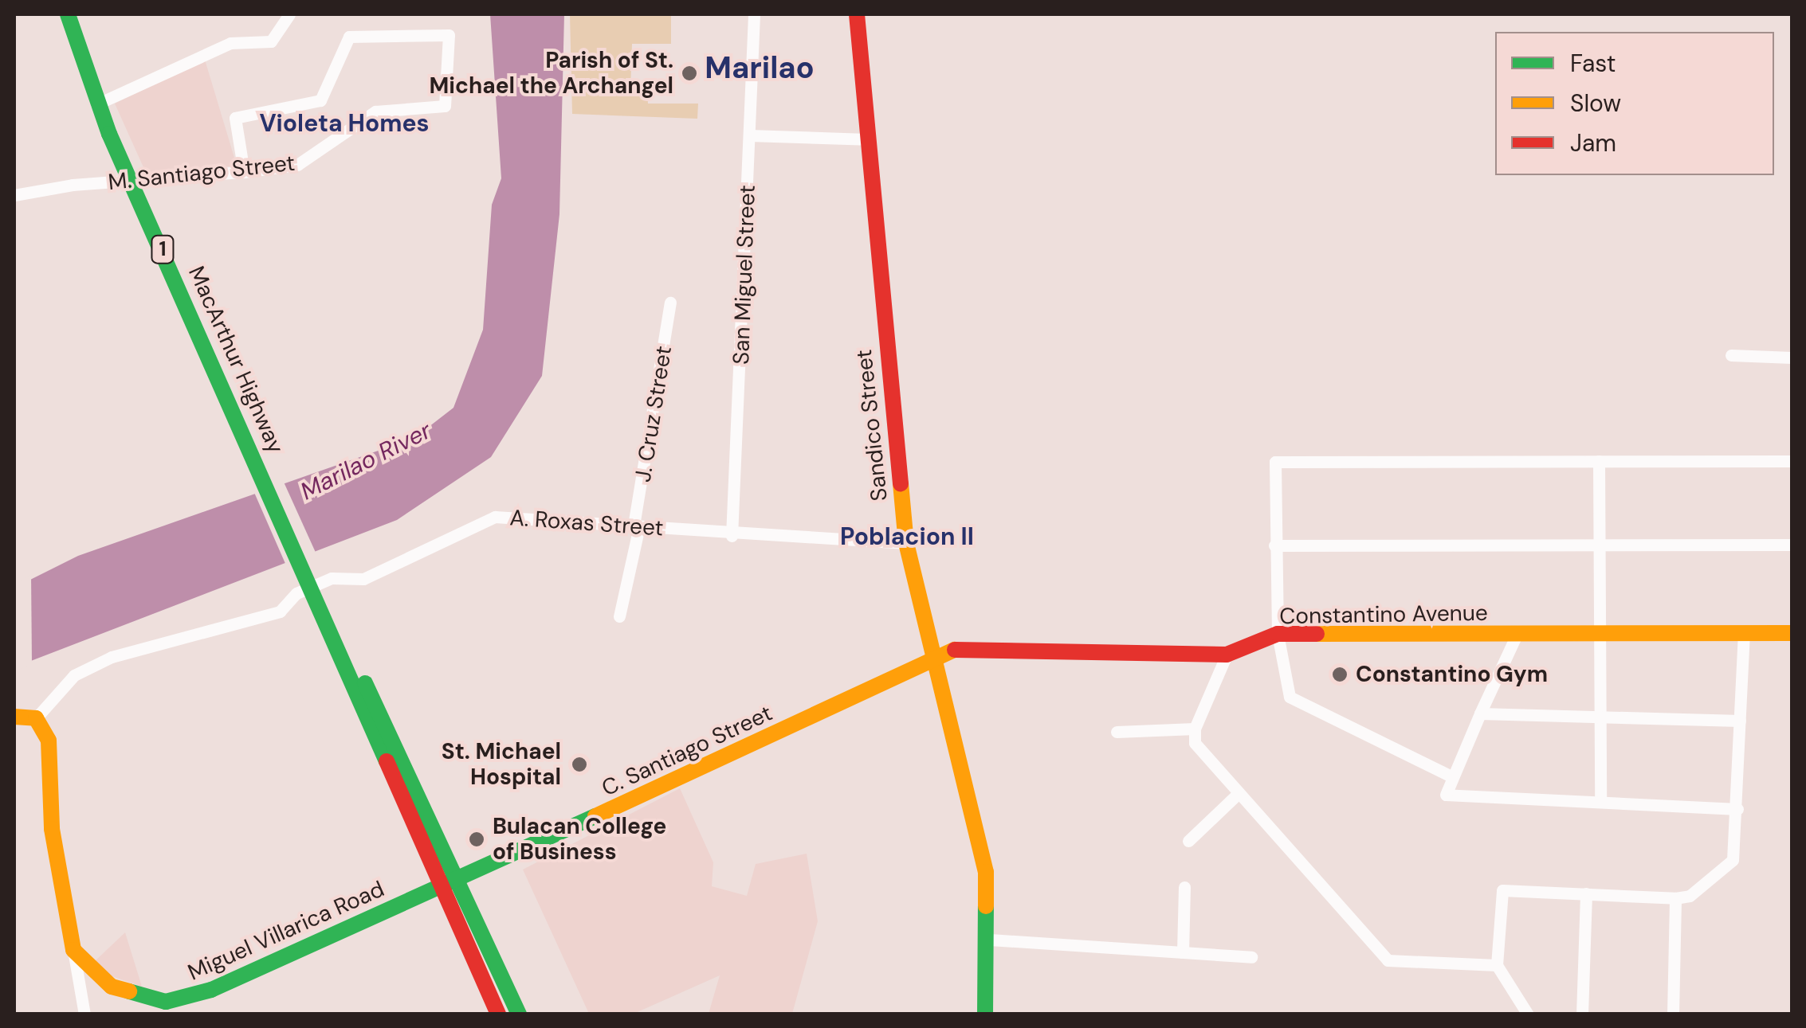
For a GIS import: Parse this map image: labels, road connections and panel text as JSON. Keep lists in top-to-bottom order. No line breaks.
{"streets":{"main road":["1","MacArthur Highway","Sandico Street","Constantino Avenue","C. Santiago Street","Miguel Villarica Road"],"street":["M. Santiago Street","San Miguel Street","J. Cruz Street","A. Roxas Street"]},"crossings":[["M. Santiago Street","MacArthur Highway"],["San Miguel Street","A. Roxas Street"],["MacArthur Highway","C. Santiago Street"],["MacArthur Highway","Miguel Villarica Road"],["J. Cruz Street","A. Roxas Street"],["Sandico Street","A. Roxas Street"],["Sandico Street","Constantino Avenue"],["Sandico Street","C. Santiago Street"],["Constantino Avenue","C. Santiago Street"],["C. Santiago Street","Miguel Villarica Road"]],"districts":["Marilao","Violeta Homes","Poblacion II"],"water":["Marilao River"],"places":["Parish of St. Michael the Archangel","Constantino Gym","St. Michael Hospital","Bulacan College of Business"],"legend":["Fast","Slow","Jam"]}
